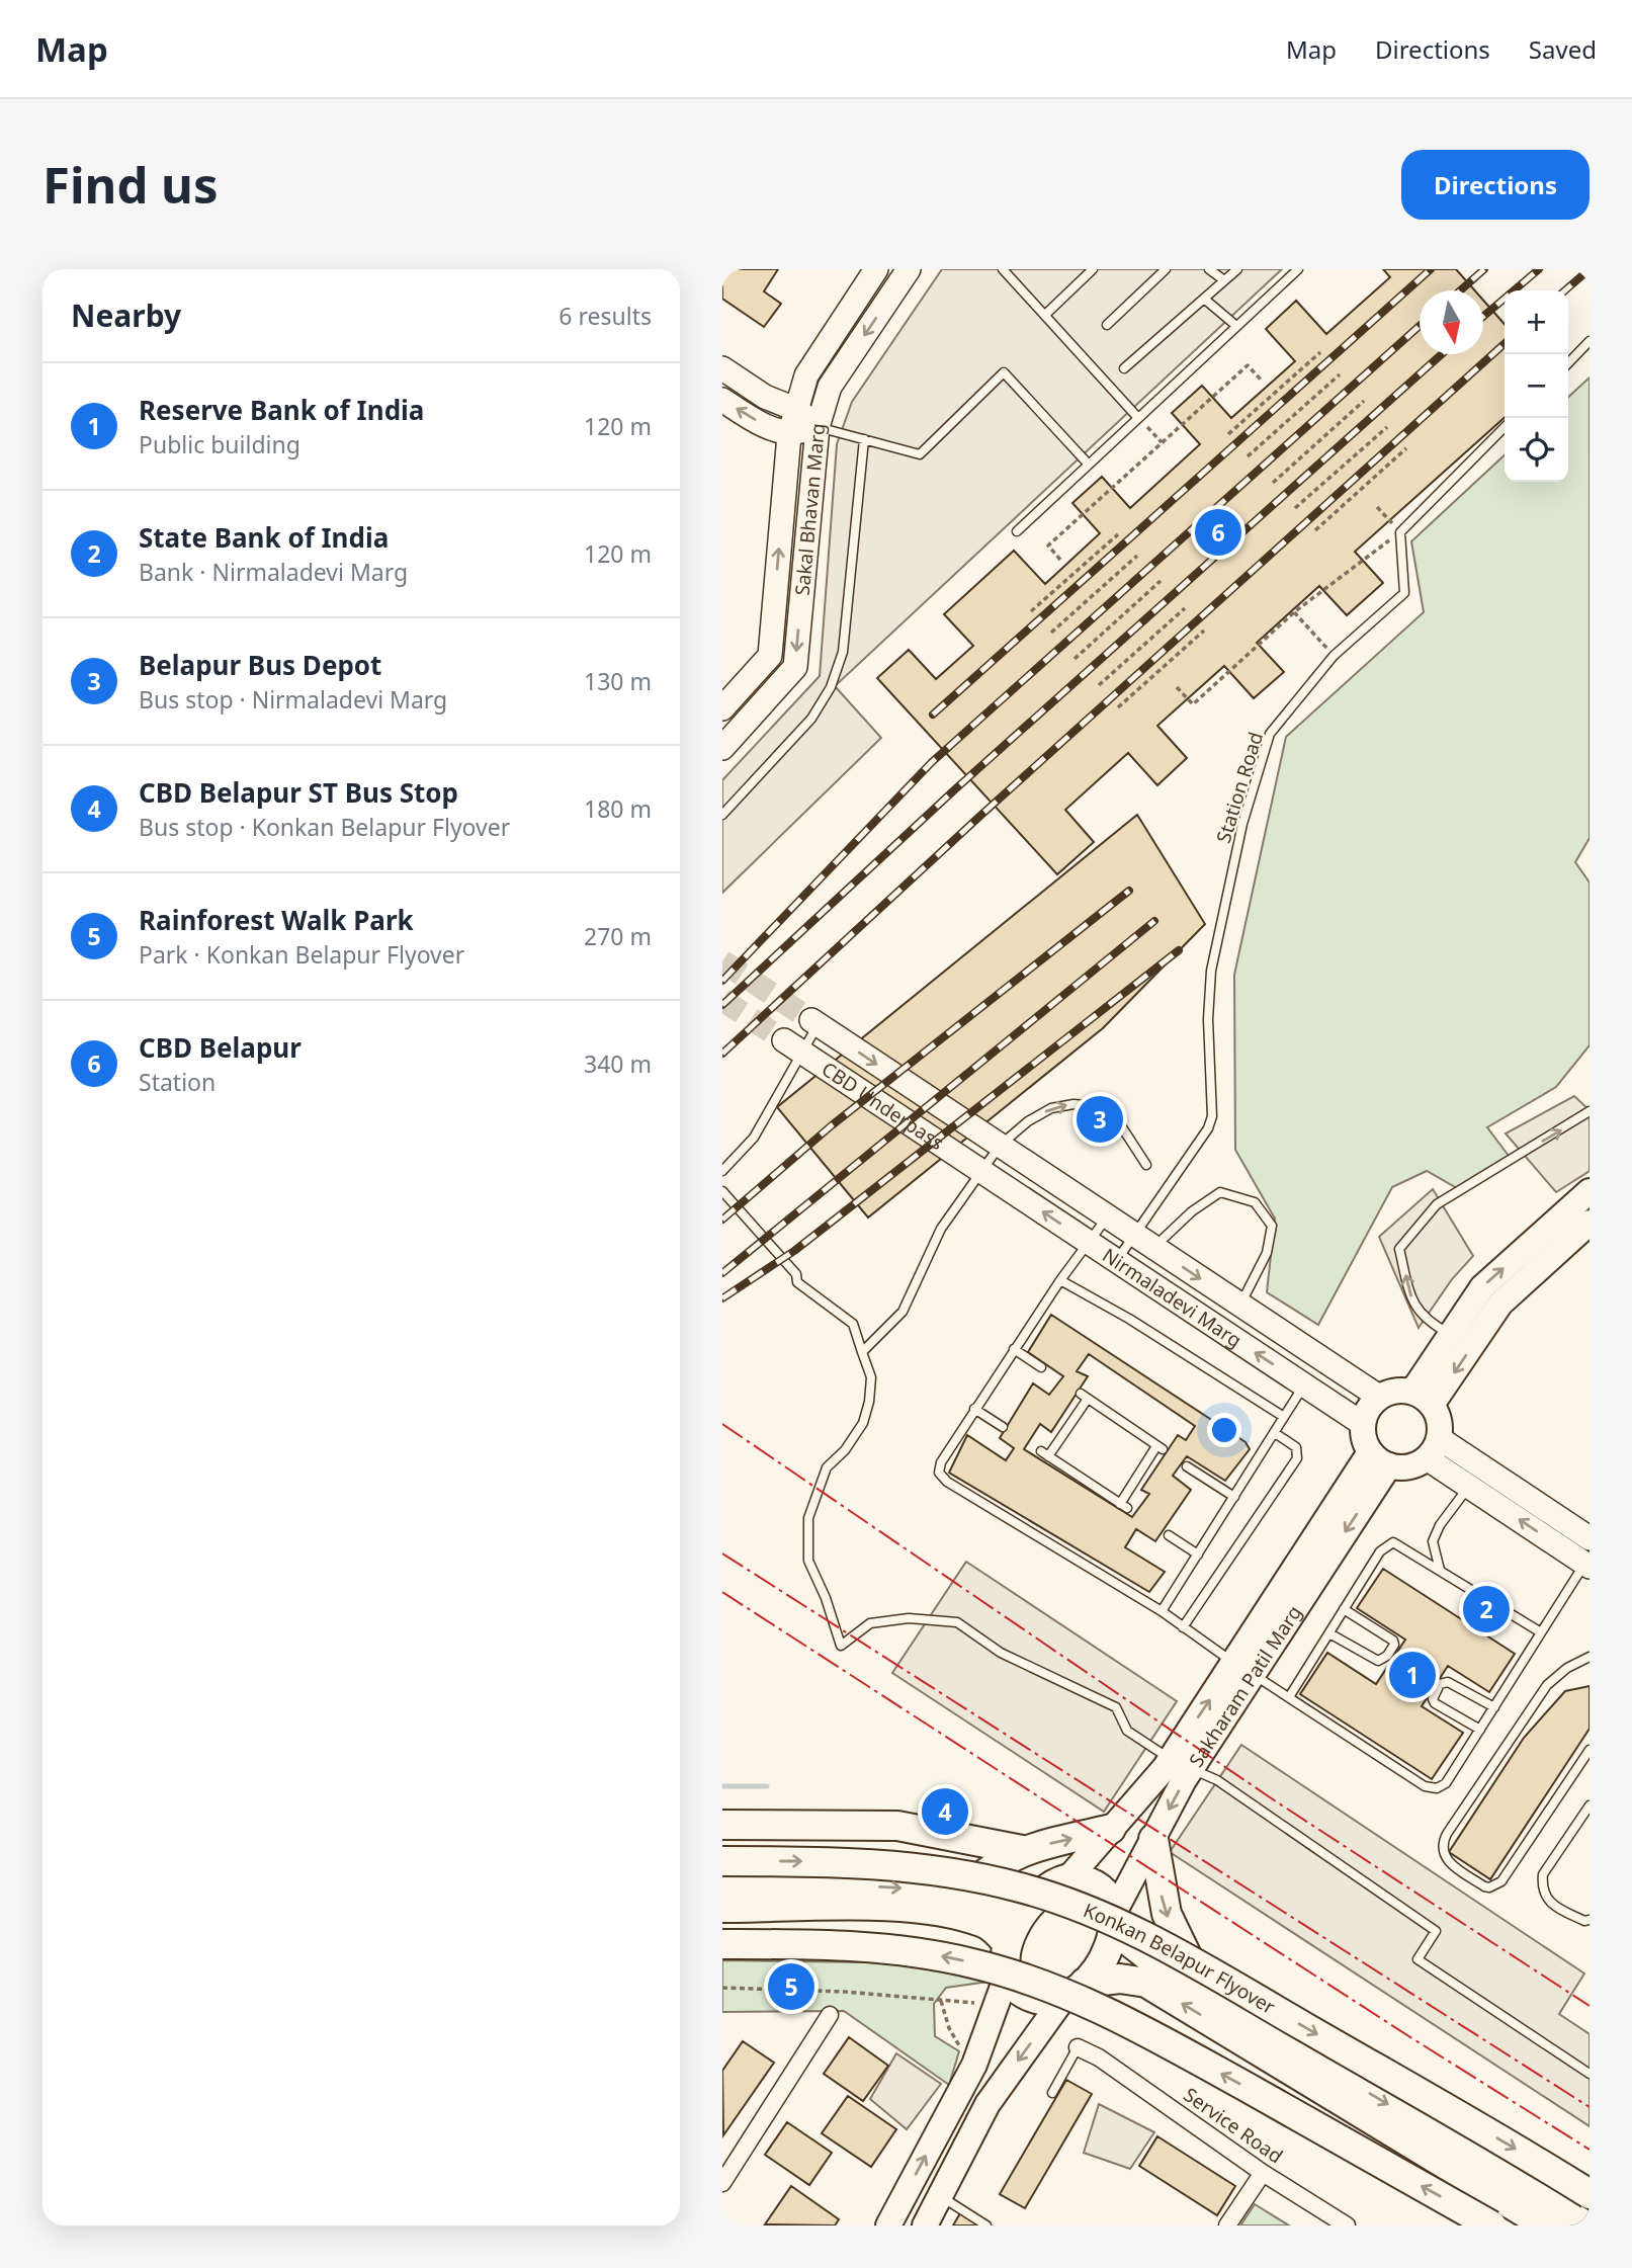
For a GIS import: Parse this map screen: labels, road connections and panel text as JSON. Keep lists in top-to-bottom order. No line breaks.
{"streets":{"highway":["Konkan Belapur Flyover"],"main road":["Sakal Bhavan Marg","CBD Underpass","Nirmaladevi Marg","Sakharam Patil Marg"],"street":["Service Road"],"lane":["Station Road"]},"crossings":[["Station Road","Nirmaladevi Marg"],["CBD Underpass","Nirmaladevi Marg"],["Nirmaladevi Marg","Sakharam Patil Marg"]],"north":"bottom","page":{"header":"Map","nav":["Map","Directions","Saved"],"buttons":"Directions","title":"Find us","heading":["Nearby","6 results"],"map_buttons":["+","−"],"list":[{"mark":"1","name":"Reserve Bank of India","note":"Public building","value":"120 m"},{"mark":"2","name":"State Bank of India","note":"Bank · Nirmaladevi Marg","value":"120 m"},{"mark":"3","name":"Belapur Bus Depot","note":"Bus stop · Nirmaladevi Marg","value":"130 m"},{"mark":"4","name":"CBD Belapur ST Bus Stop","note":"Bus stop · Konkan Belapur Flyover","value":"180 m"},{"mark":"5","name":"Rainforest Walk Park","note":"Park · Konkan Belapur Flyover","value":"270 m"},{"mark":"6","name":"CBD Belapur","note":"Station","value":"340 m"}],"pins":["6","3","2","1","4","5"]}}
